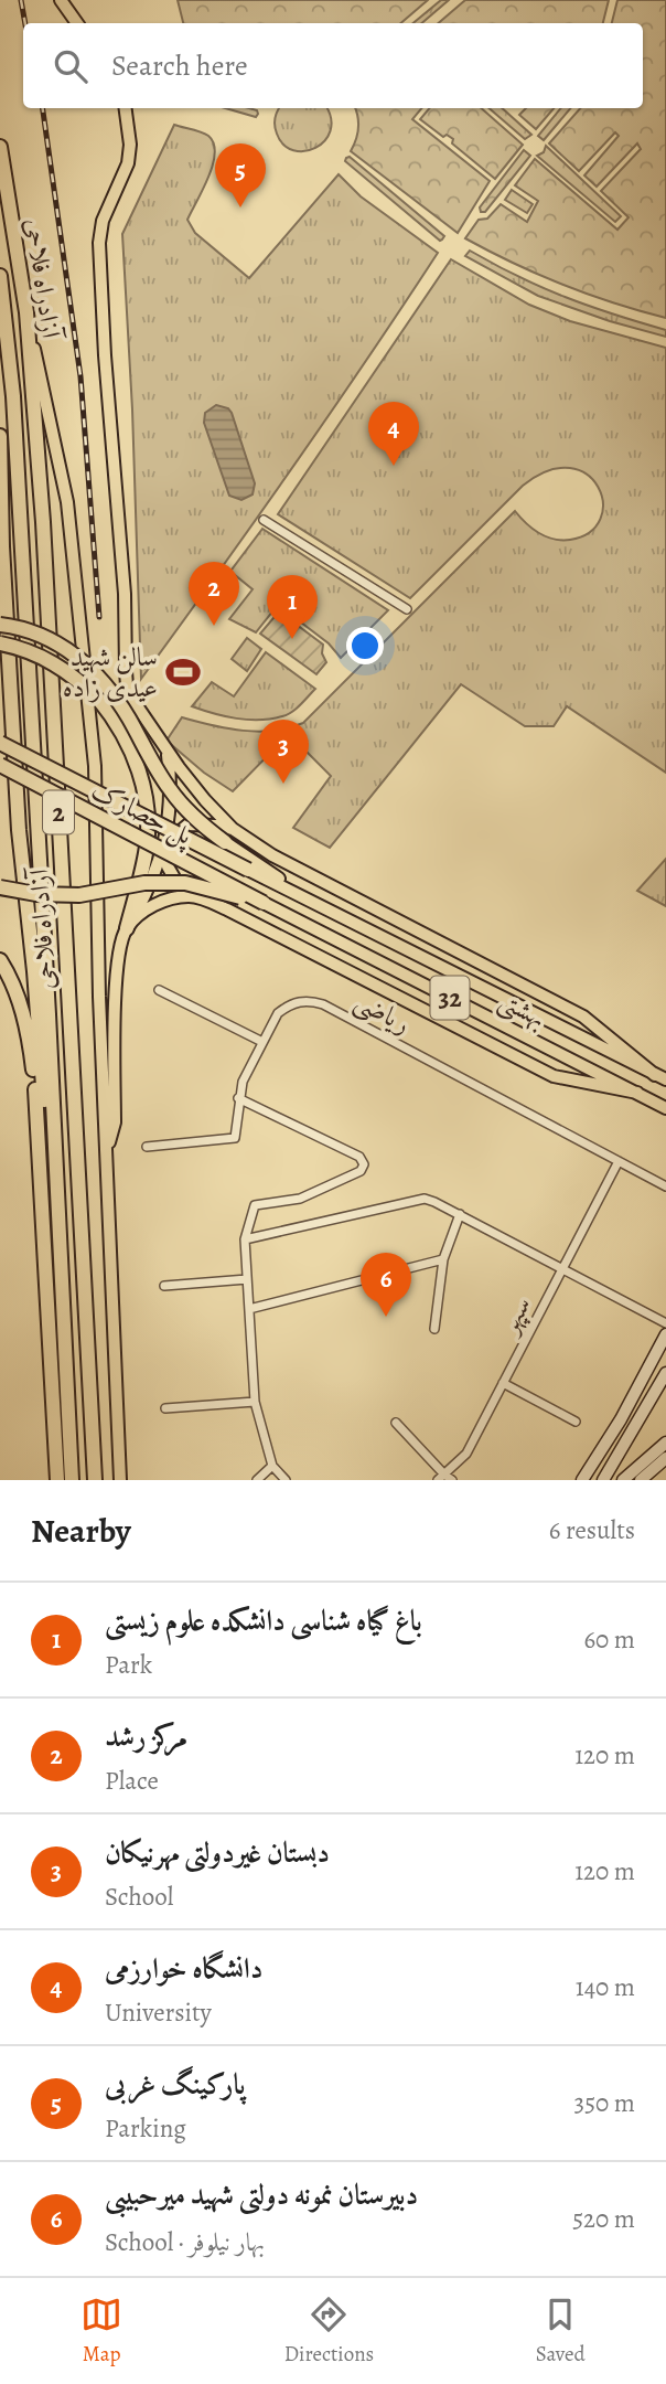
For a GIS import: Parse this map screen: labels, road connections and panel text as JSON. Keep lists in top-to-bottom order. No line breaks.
{"streets":{"highway":["آزادراه فلاحی","2","پل حصارک","32"],"main road":["بهشتى"],"street":["ریاضی","سپهر"]},"crossings":[["پل حصارک","بهشتى"],["32","بهشتى"],["ریاضی","سپهر"]],"places":{"sports":["سالن شهید عیدی زاده"]},"page":{"search":"Search here","pins":["5","4","2","1","3","6"],"heading":["Nearby","6 results"],"list":[{"mark":"1","name":"باغ گیاه شناسی دانشکده علوم زیستی","note":"Park","value":"60 m"},{"mark":"2","name":"مرکز رشد","note":"Place","value":"120 m"},{"mark":"3","name":"دبستان غیردولتی مهرنیکان","note":"School","value":"120 m"},{"mark":"4","name":"دانشگاه خوارزمی","note":"University","value":"140 m"},{"mark":"5","name":"پارکینگ غربی","note":"Parking","value":"350 m"},{"mark":"6","name":"دبیرستان نمونه دولتی شهید میرحبیبی","note":"School · بهار نیلوفر","value":"520 m"}],"nav":["Map","Directions","Saved"]}}
